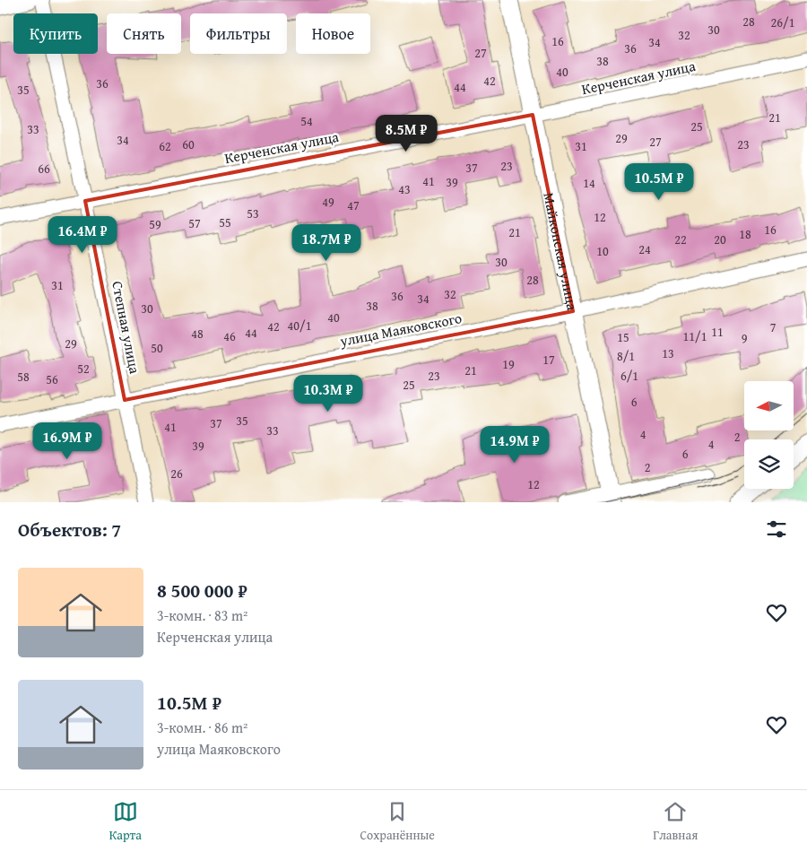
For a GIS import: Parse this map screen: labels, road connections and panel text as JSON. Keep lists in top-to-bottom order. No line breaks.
{"streets":{"street":["Керченская улица","Майкопская улица","Степная улица","улица Маяковского"]},"crossings":[["Керченская улица","Майкопская улица"],["Керченская улица","Степная улица"],["Майкопская улица","улица Маяковского"],["Степная улица","улица Маяковского"]],"house_numbers":["28","26/1","30","32","16","34","36","27","38","40","42","36","44","35","21","54","25","33","29","34","27","60","23","62","31","23","37","66","41","39","14","43","49","47","53","12","55","57","59","16","21","18","22","20","24","10","30","28","31","32","36","34","38","30","40","40/1","42","7","11","44","48","46","11/1","15","9","29","50","13","8/1","17","19","52","21","23","6/1","58","56","25","6","35","37","41","33","4","2","4","39","6","2","26","12"],"north":"left","page":{"chip":["Купить","Снять","Фильтры","Новое"],"price":["8.5M ₽","10.5M ₽","16.4M ₽","18.7M ₽","10.3M ₽","16.9M ₽","14.9M ₽"],"heading":"Объектов: 7","list":[{"name":"8 500 000 ₽","note":"3-комн. · 83 m² · Керченская улица"},{"name":"10.5M ₽","note":"3-комн. · 86 m² · улица Маяковского"}],"tabs":["Карта","Сохранённые","Главная"]}}
